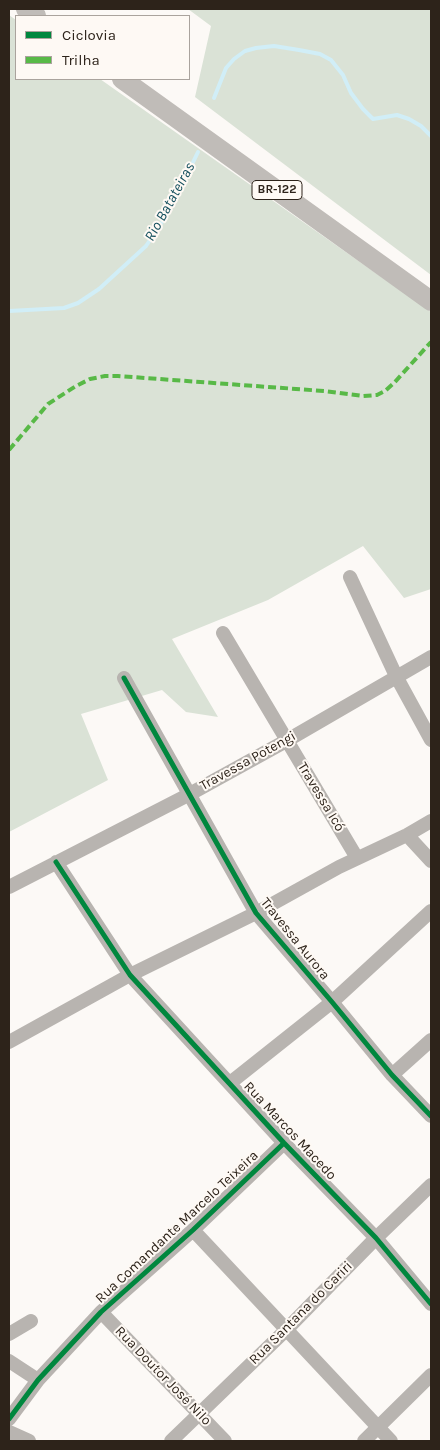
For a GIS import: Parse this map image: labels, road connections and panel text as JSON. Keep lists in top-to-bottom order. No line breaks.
{"streets":{"highway":["BR-122"],"street":["Travessa Potengi","Travessa Icó","Travessa Aurora","Rua Marcos Macedo","Rua Comandante Marcelo Teixeira","Rua Santana do Cariri","Rua Doutor José Nilo"]},"crossings":[["Travessa Potengi","Travessa Icó"],["Travessa Potengi","Travessa Aurora"],["Travessa Potengi","Rua Marcos Macedo"],["Rua Marcos Macedo","Rua Comandante Marcelo Teixeira"],["Rua Marcos Macedo","Rua Santana do Cariri"],["Rua Comandante Marcelo Teixeira","Rua Doutor José Nilo"],["Rua Santana do Cariri","Rua Doutor José Nilo"]],"water":["Rio Batateiras"],"legend":["Ciclovia","Trilha"]}
